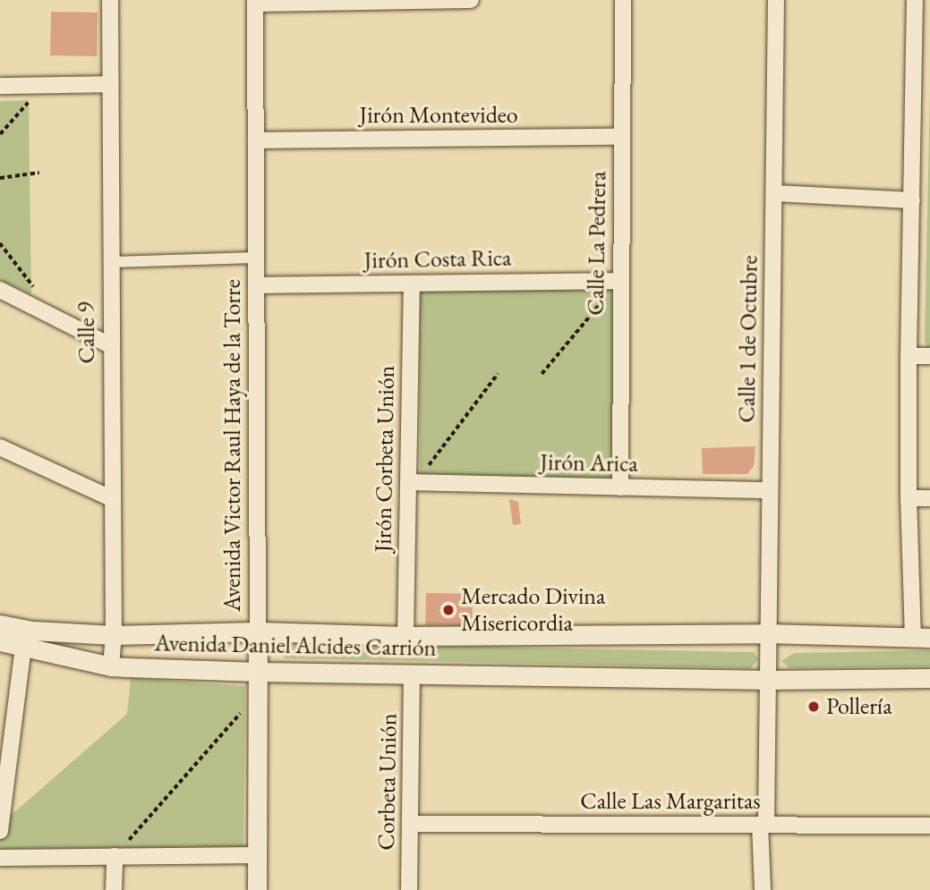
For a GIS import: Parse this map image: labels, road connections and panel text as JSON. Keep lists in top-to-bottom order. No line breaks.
{"streets":{"street":["Jirón Montevideo","Calle La Pedrera","Jirón Costa Rica","Calle 9","Calle 1 de Octubre","Avenida Victor Raul Haya de la Torre","Jirón Corbeta Unión","Jirón Arica","Avenida Daniel Alcides Carrión","Corbeta Unión","Calle Las Margaritas"]},"crossings":[["Jirón Montevideo","Calle La Pedrera"],["Jirón Montevideo","Avenida Victor Raul Haya de la Torre"],["Calle La Pedrera","Jirón Costa Rica"],["Calle La Pedrera","Jirón Arica"],["Jirón Costa Rica","Avenida Victor Raul Haya de la Torre"],["Jirón Costa Rica","Jirón Corbeta Unión"],["Calle 9","Avenida Daniel Alcides Carrión"],["Calle 1 de Octubre","Jirón Arica"],["Calle 1 de Octubre","Avenida Daniel Alcides Carrión"],["Calle 1 de Octubre","Calle Las Margaritas"],["Avenida Victor Raul Haya de la Torre","Avenida Daniel Alcides Carrión"],["Jirón Corbeta Unión","Jirón Arica"],["Jirón Corbeta Unión","Avenida Daniel Alcides Carrión"],["Avenida Daniel Alcides Carrión","Corbeta Unión"],["Corbeta Unión","Calle Las Margaritas"]],"places":["Mercado Divina Misericordia","Pollería"]}
